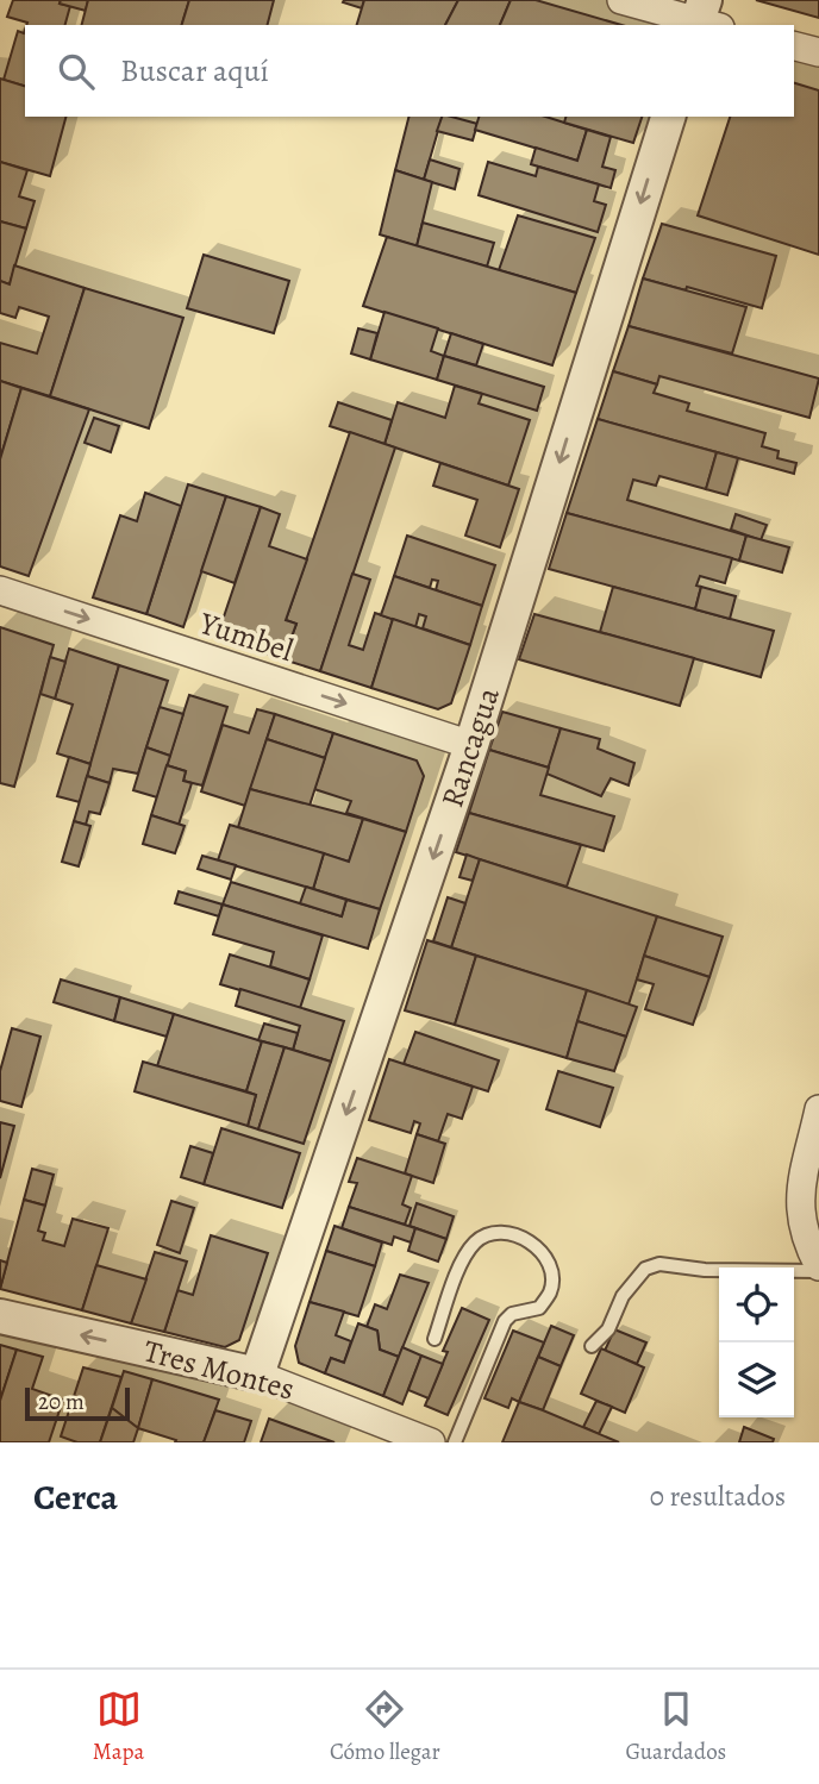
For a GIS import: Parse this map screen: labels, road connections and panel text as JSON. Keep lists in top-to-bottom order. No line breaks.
{"streets":{"street":["Yumbel","Rancagua","Tres Montes"]},"crossings":[["Yumbel","Rancagua"],["Rancagua","Tres Montes"]],"one_way":["Yumbel","Rancagua","Tres Montes"],"scale_bar":"20 m","page":{"search":"Buscar aquí","scale":"20 m","heading":["Cerca","0 resultados"],"nav":["Mapa","Cómo llegar","Guardados"]}}
